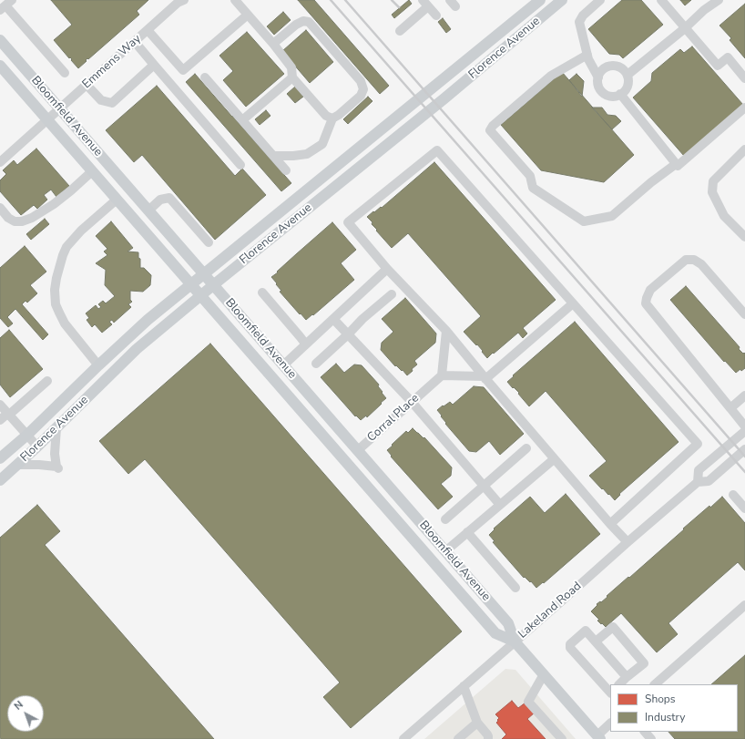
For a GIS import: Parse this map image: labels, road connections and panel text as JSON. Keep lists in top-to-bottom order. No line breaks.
{"streets":{"main road":["Florence Avenue","Bloomfield Avenue","Corral Place"],"street":["Emmens Way","Lakeland Road"]},"crossings":[["Florence Avenue","Bloomfield Avenue"],["Emmens Way","Bloomfield Avenue"],["Bloomfield Avenue","Corral Place"],["Bloomfield Avenue","Lakeland Road"]],"legend":["Shops","Industry"],"north":"top left"}
